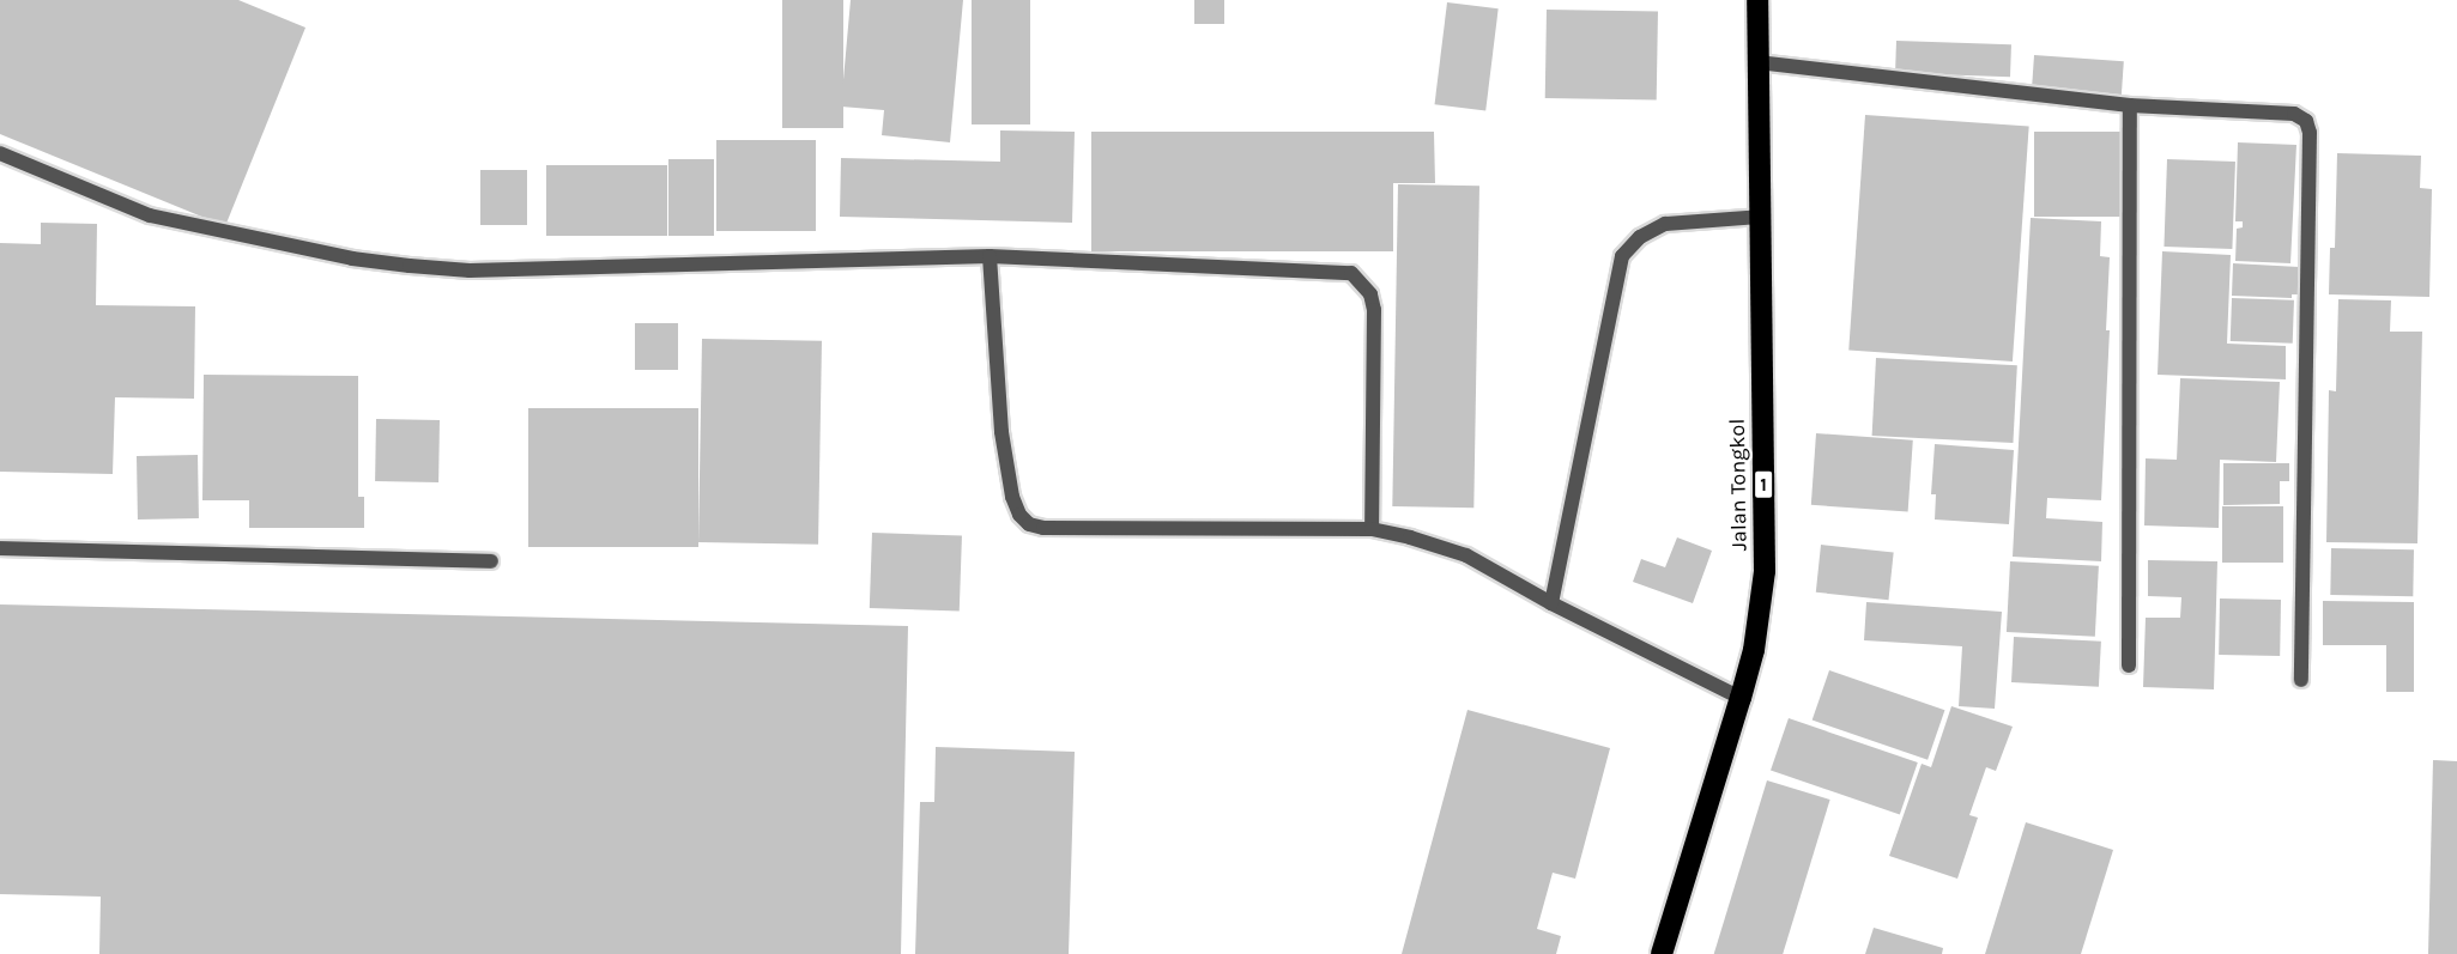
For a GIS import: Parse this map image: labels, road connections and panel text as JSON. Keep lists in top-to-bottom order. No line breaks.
{"streets":{"highway":["Jalan Tongkol","1"]}}
